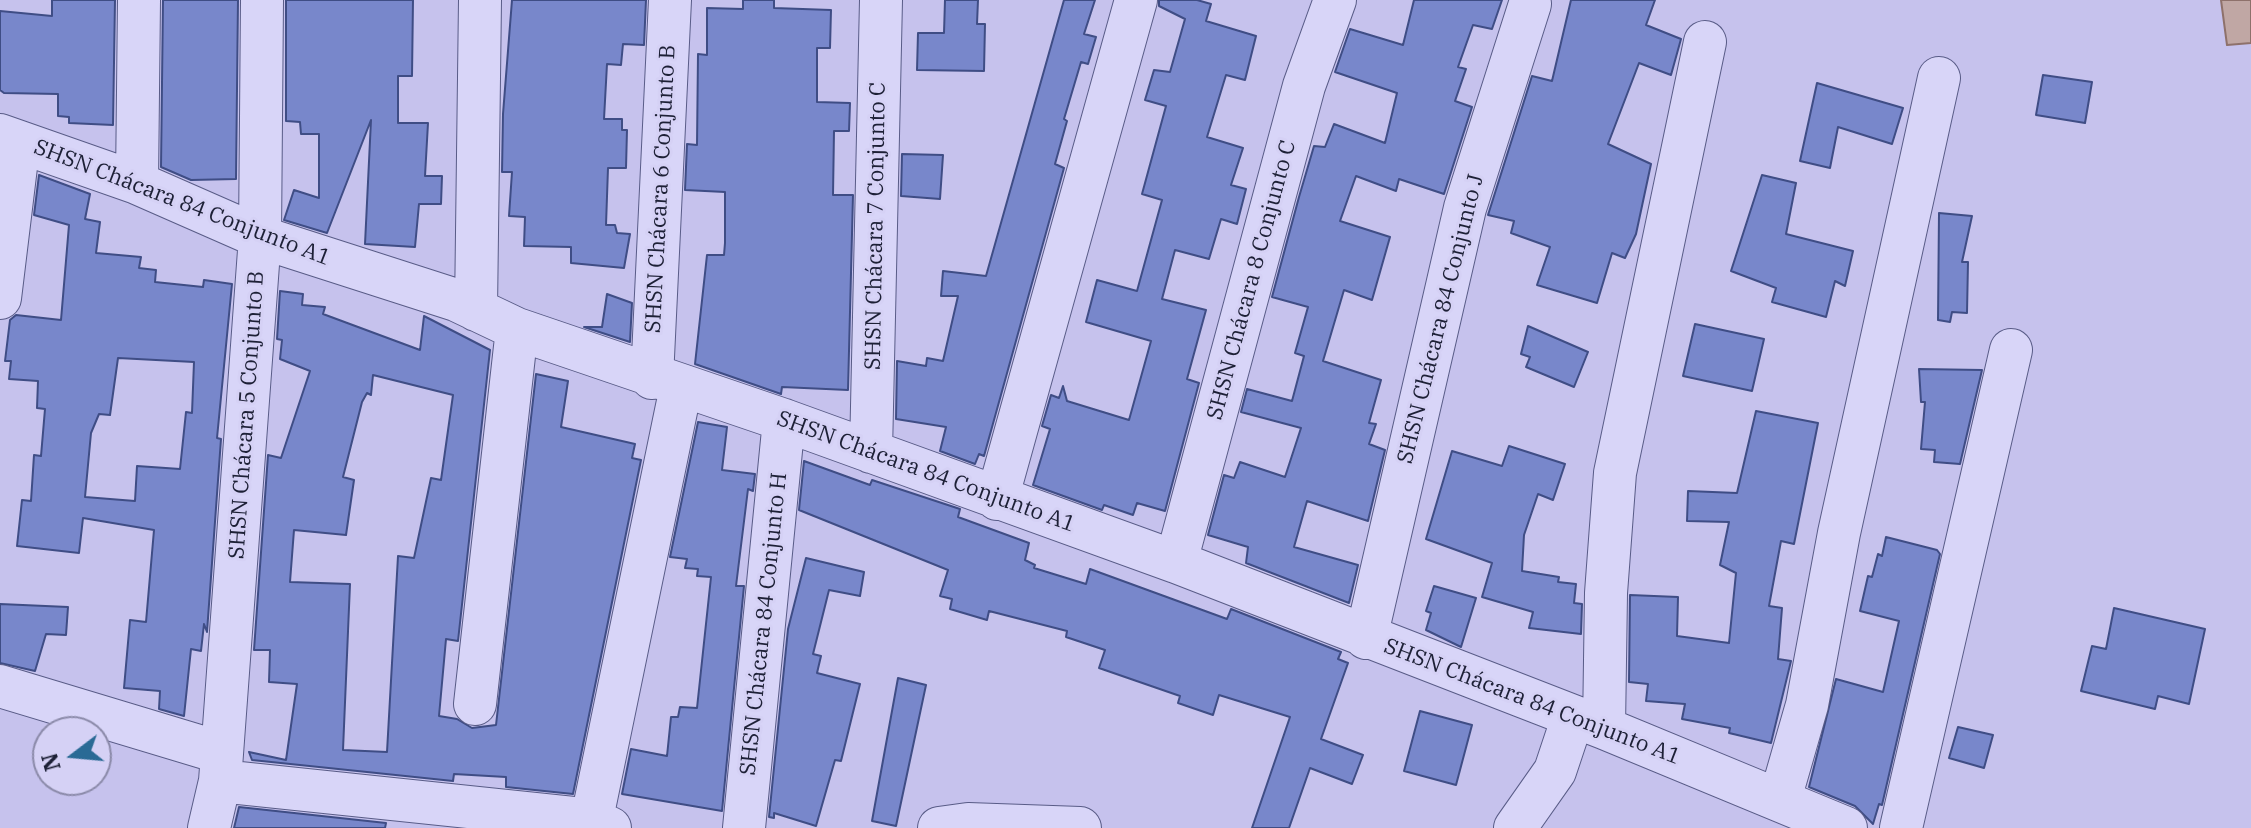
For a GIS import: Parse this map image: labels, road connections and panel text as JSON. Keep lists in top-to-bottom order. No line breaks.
{"streets":{"street":["SHSN Chácara 6 Conjunto B","SHSN Chácara 84 Conjunto A1","SHSN Chácara 7 Conjunto C","SHSN Chácara 8 Conjunto C","SHSN Chácara 84 Conjunto J","SHSN Chácara 5 Conjunto B","SHSN Chácara 84 Conjunto H"]},"crossings":[["SHSN Chácara 6 Conjunto B","SHSN Chácara 84 Conjunto A1"],["SHSN Chácara 84 Conjunto A1","SHSN Chácara 7 Conjunto C"],["SHSN Chácara 84 Conjunto A1","SHSN Chácara 8 Conjunto C"],["SHSN Chácara 84 Conjunto A1","SHSN Chácara 84 Conjunto J"],["SHSN Chácara 84 Conjunto A1","SHSN Chácara 5 Conjunto B"],["SHSN Chácara 84 Conjunto A1","SHSN Chácara 84 Conjunto H"]],"north":"left"}
